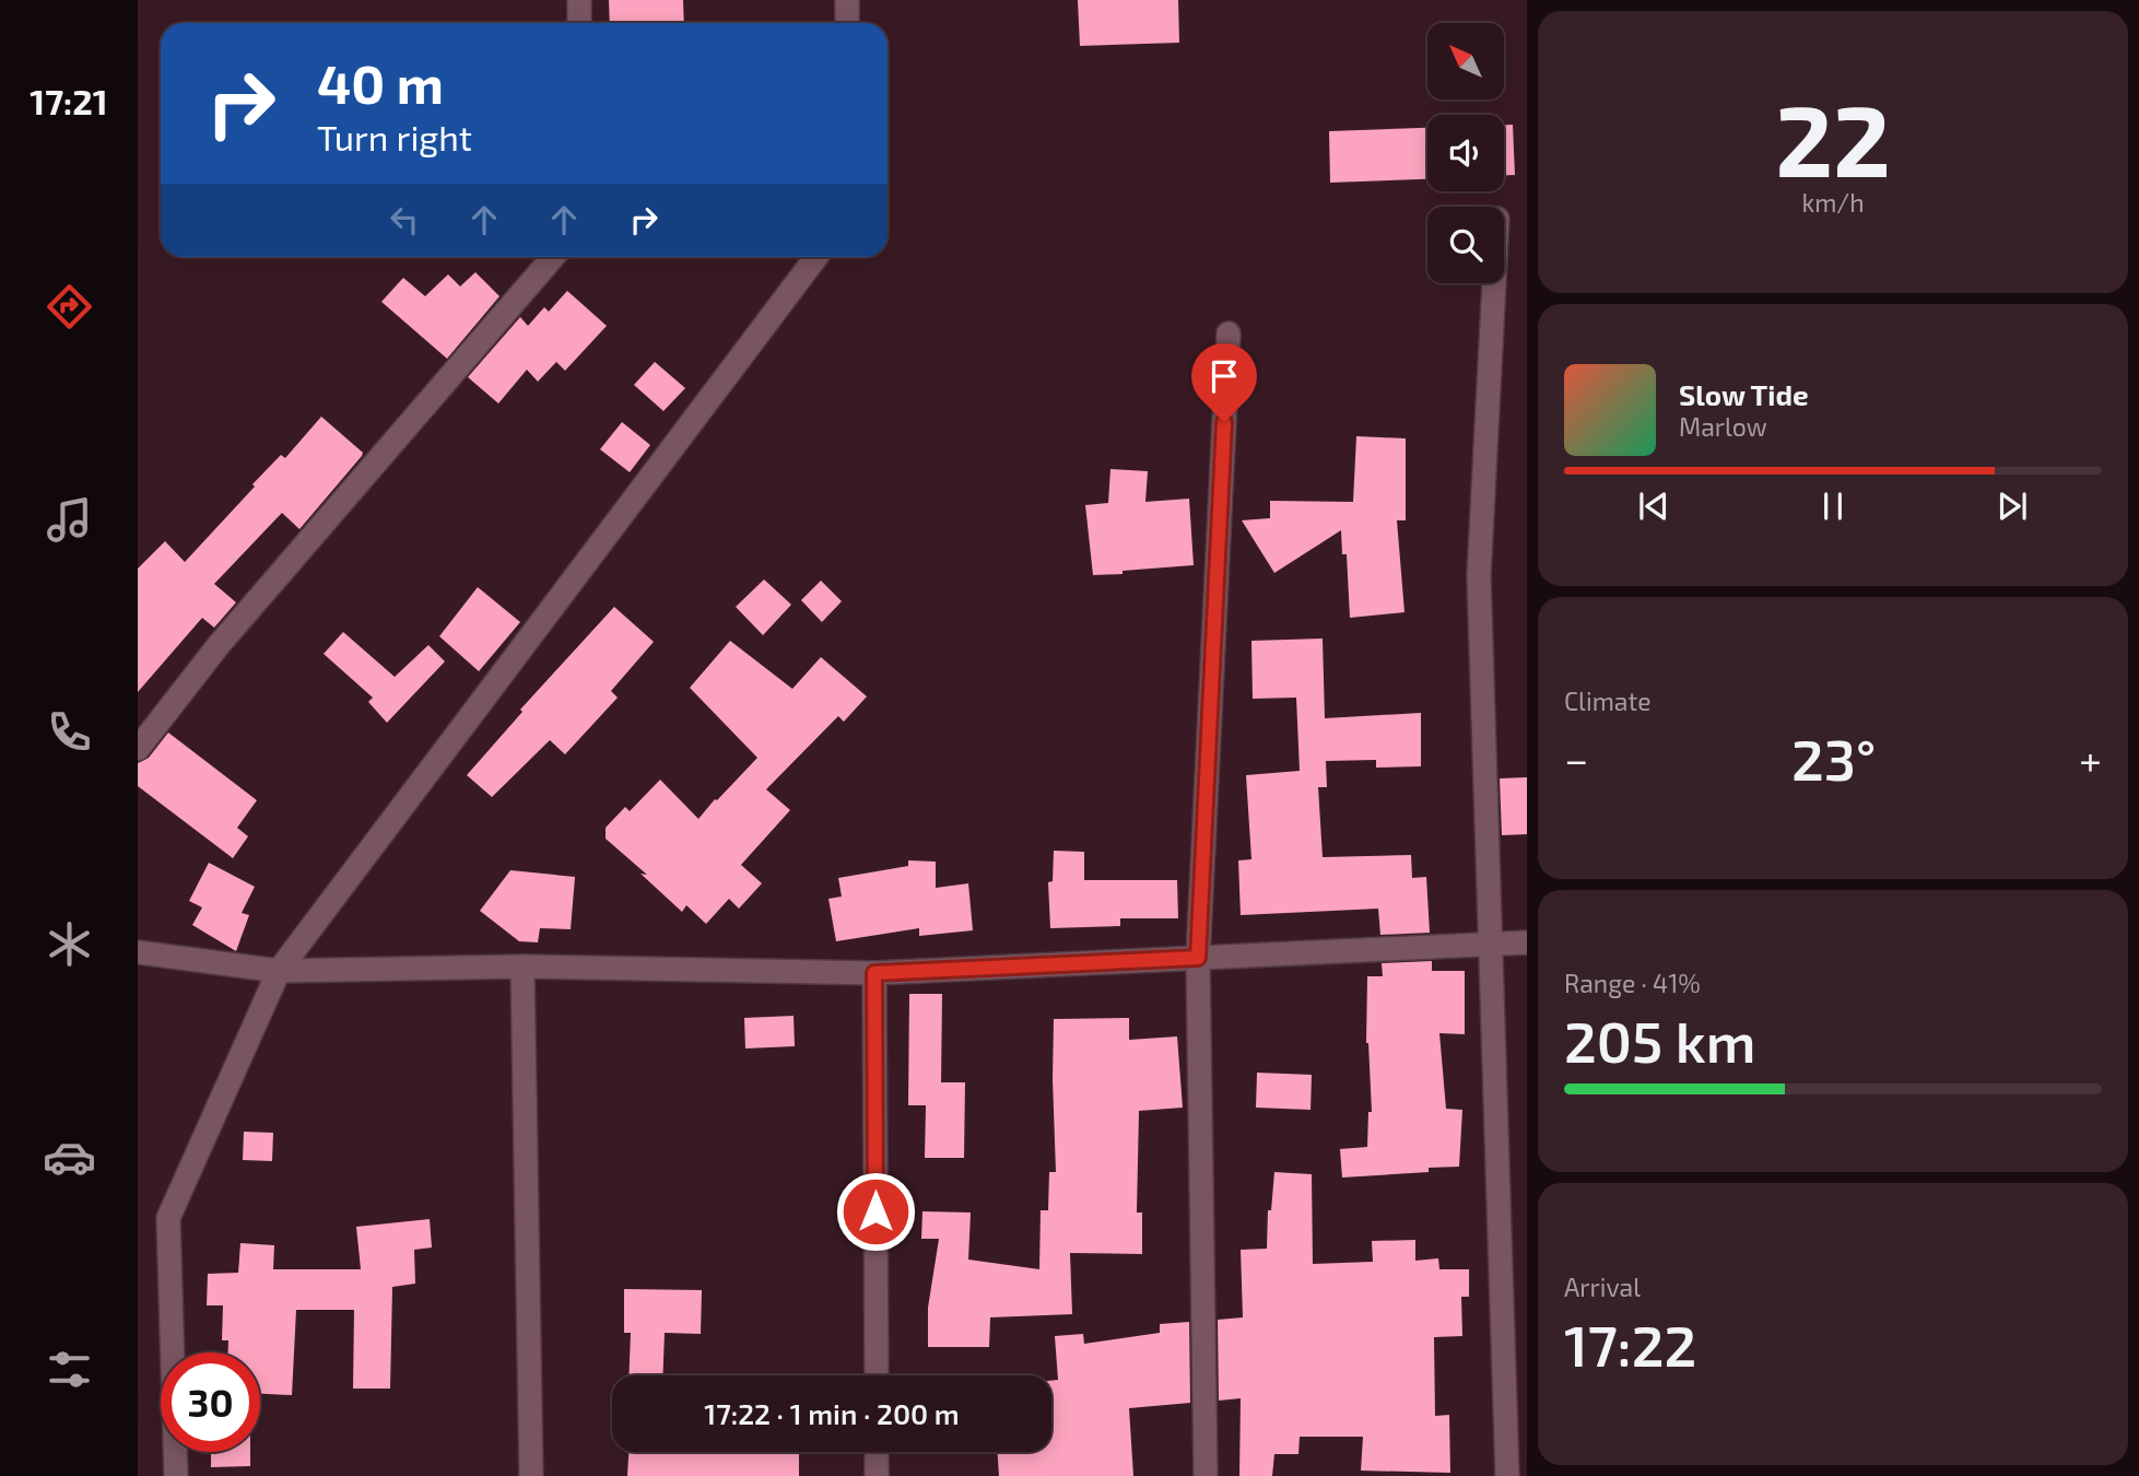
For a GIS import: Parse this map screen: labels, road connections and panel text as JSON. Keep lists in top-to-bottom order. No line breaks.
{"north":"top left","page":{"tabs":"17:21","tile":[["22","km/h"],"Climate",["Range · 41%","205 km"],["Arrival","17:22"]],"turn":["40 m","Turn right"],"song":["Slow Tide","Marlow"],"heat":["−","23°","+"],"limit":"30","trip":"17:22 · 1 min · 200 m"}}
